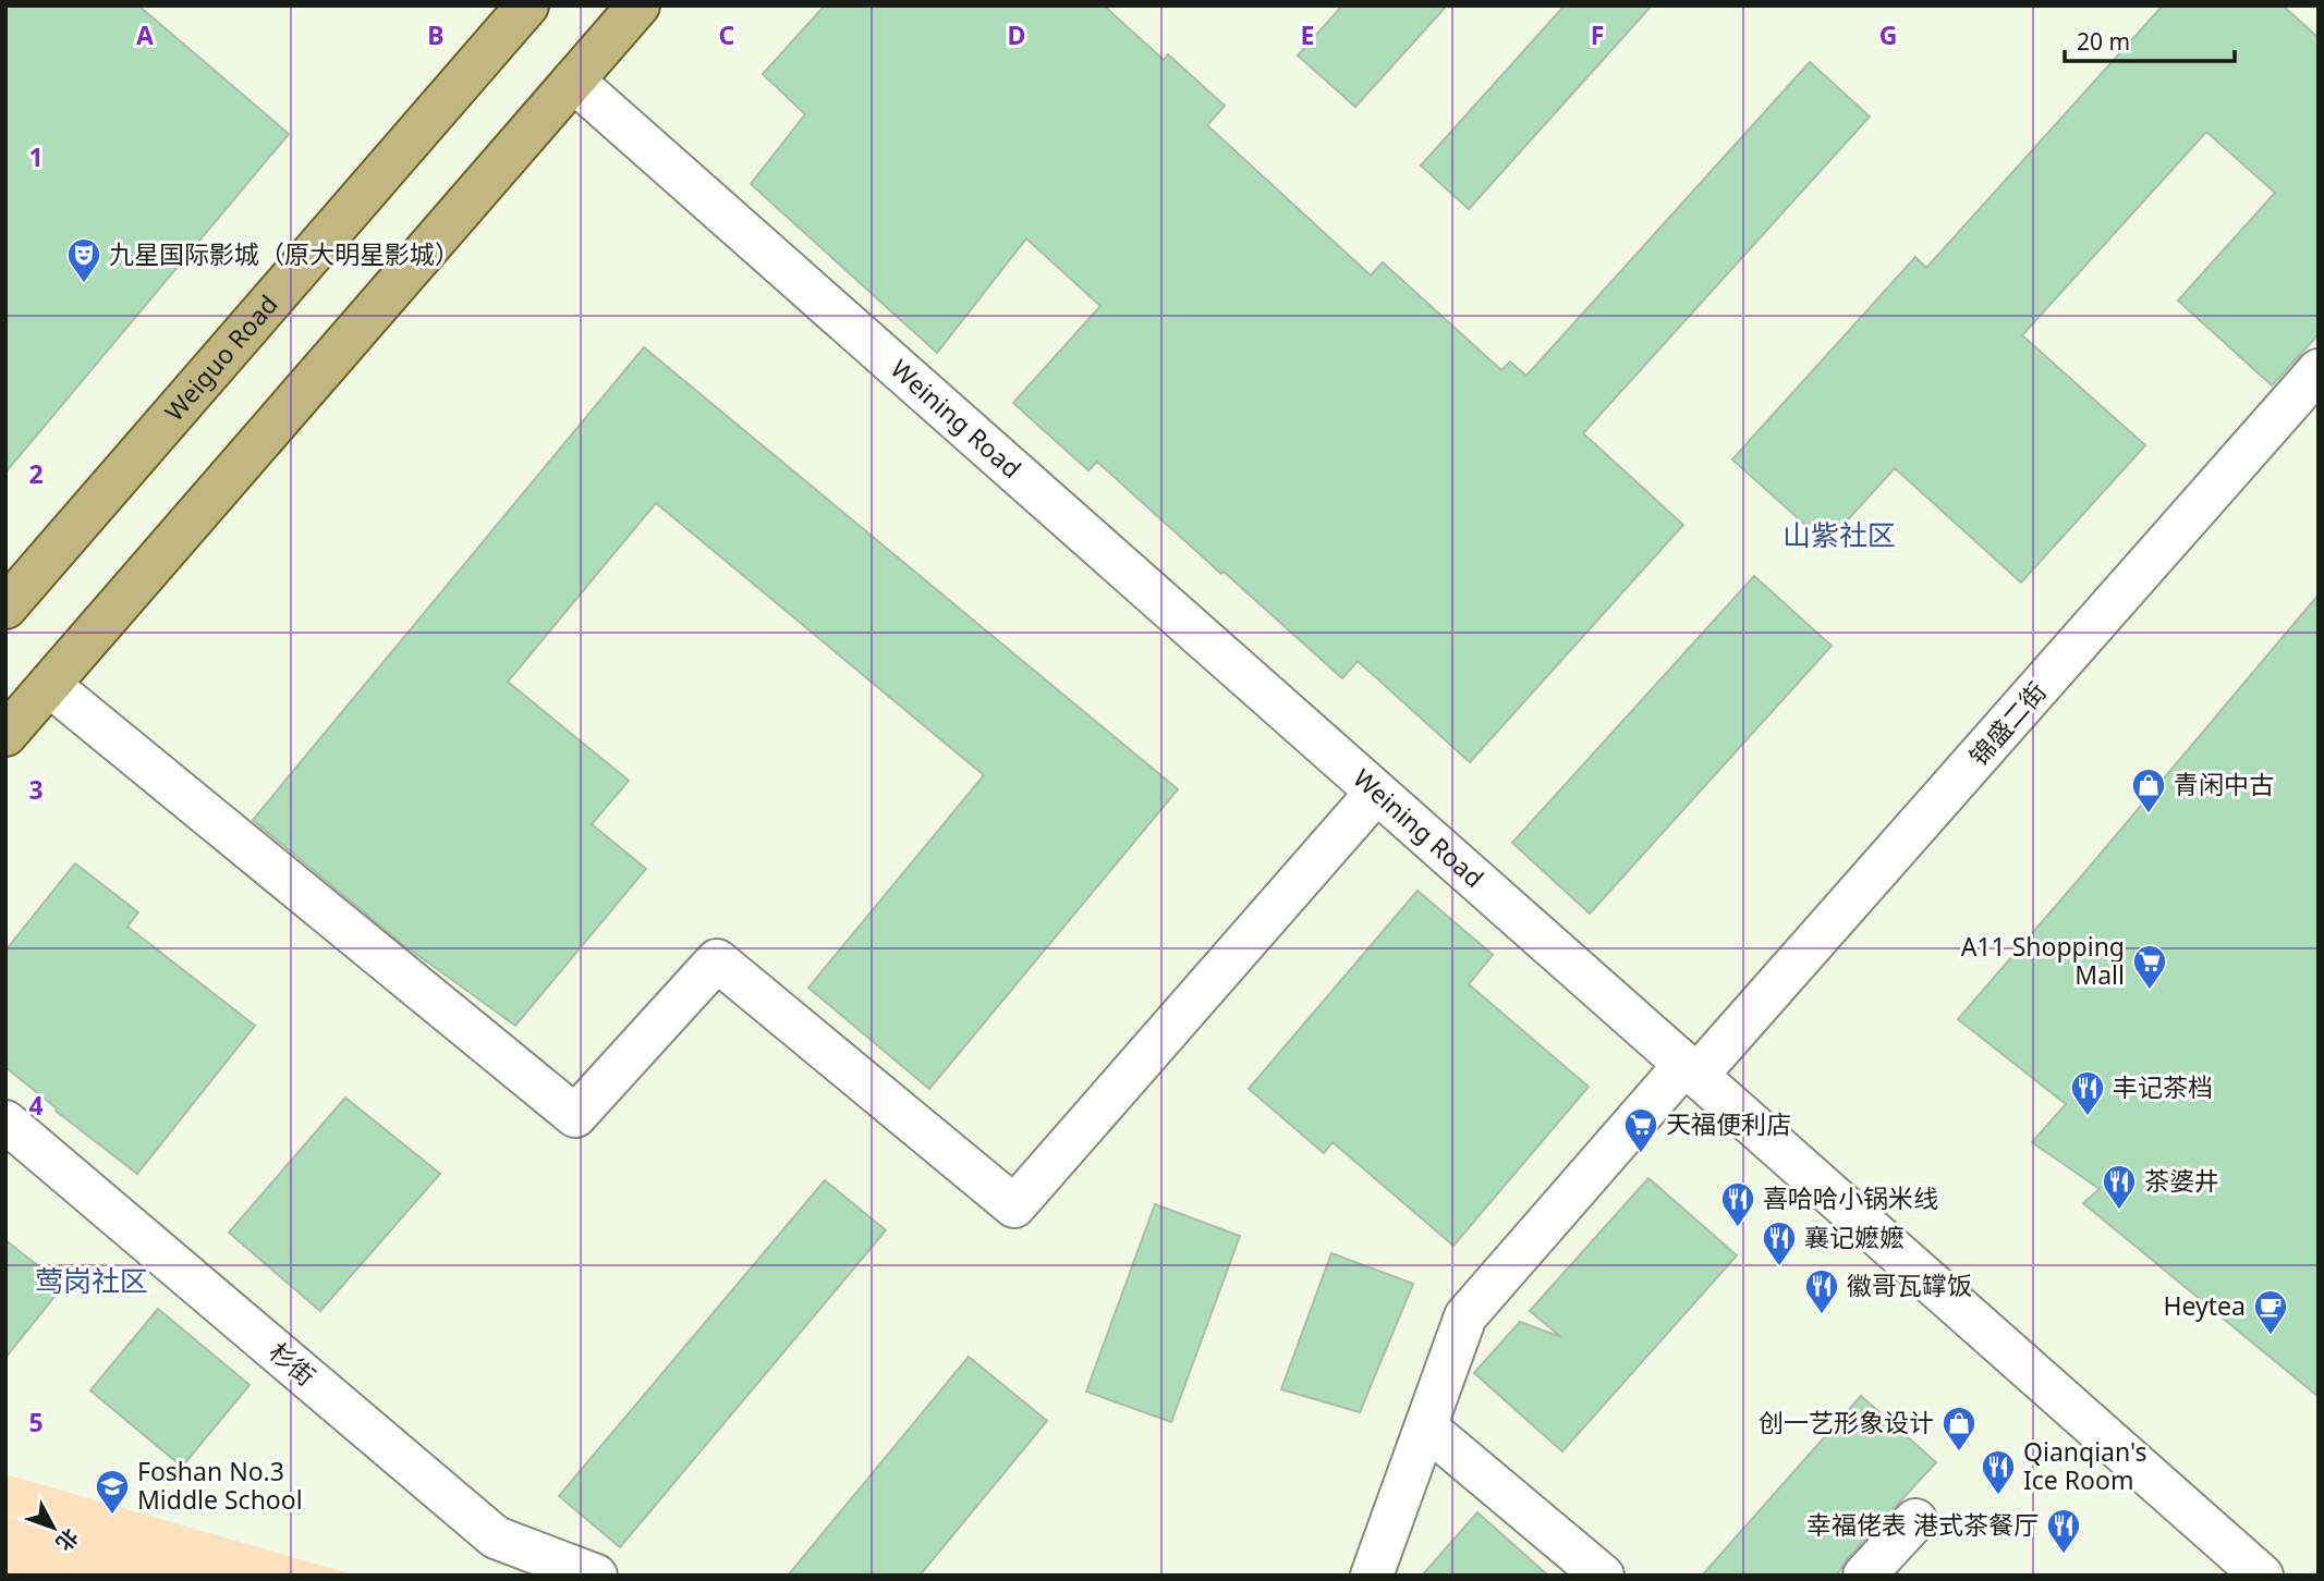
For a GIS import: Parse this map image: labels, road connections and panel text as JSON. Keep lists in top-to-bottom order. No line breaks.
{"streets":{"main road":["Weiguo Road"],"street":["Weining Road","锦盛二街","杉街"]},"crossings":[["Weining Road","锦盛二街"]],"districts":["山紫社区","莺岗社区"],"places":{"theatre":["九星国际影城（原大明星影城）"],"shop":["青闲中古","创一艺形象设计"],"supermarket":["A11 Shopping Mall","天福便利店"],"restaurant":["丰记茶档","茶婆井","喜哈哈小锅米线","襄记嬷嬷","徽哥瓦罉饭","Qianqian's Ice Room","幸福佬表 港式茶餐厅"],"cafe":["Heytea"],"school or university":["Foshan No.3 Middle School"]},"scale_bar":"20 m","north":"bottom right","grid":{"columns":["A","B","C","D","E","F","G"],"rows":["1","2","3","4","5"]}}
